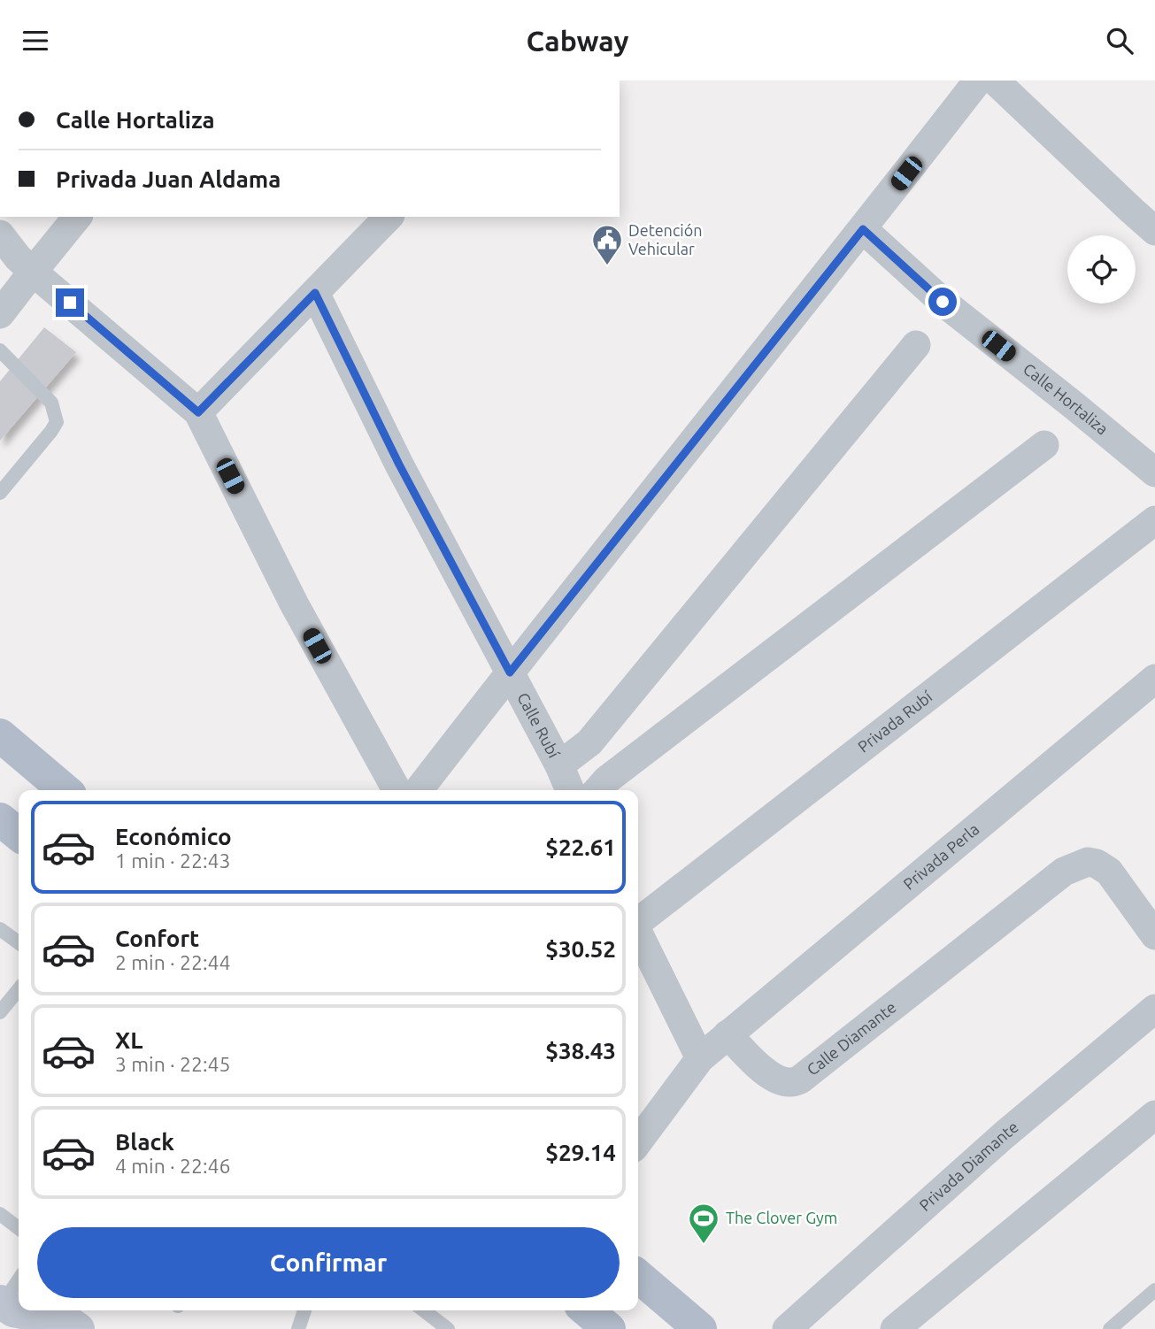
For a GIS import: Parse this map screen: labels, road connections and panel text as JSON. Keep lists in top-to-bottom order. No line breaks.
{"streets":{"street":["Calle Hortaliza","Privada Rubí","Calle Rubí","Privada Perla","Calle Diamante","Privada Diamante"]},"crossings":[["Privada Perla","Calle Diamante"]],"places":{"public building":["Detención Vehicular"],"sports":["The Clover Gym"]},"page":{"header":"Cabway","banner":["Calle Hortaliza","Privada Juan Aldama"],"list":[{"name":"Económico","note":"1 min · 22:43","value":"$22.61"},{"name":"Confort","note":"2 min · 22:44","value":"$30.52"},{"name":"XL","note":"3 min · 22:45","value":"$38.43"},{"name":"Black","note":"4 min · 22:46","value":"$29.14"}],"buttons":"Confirmar"}}
